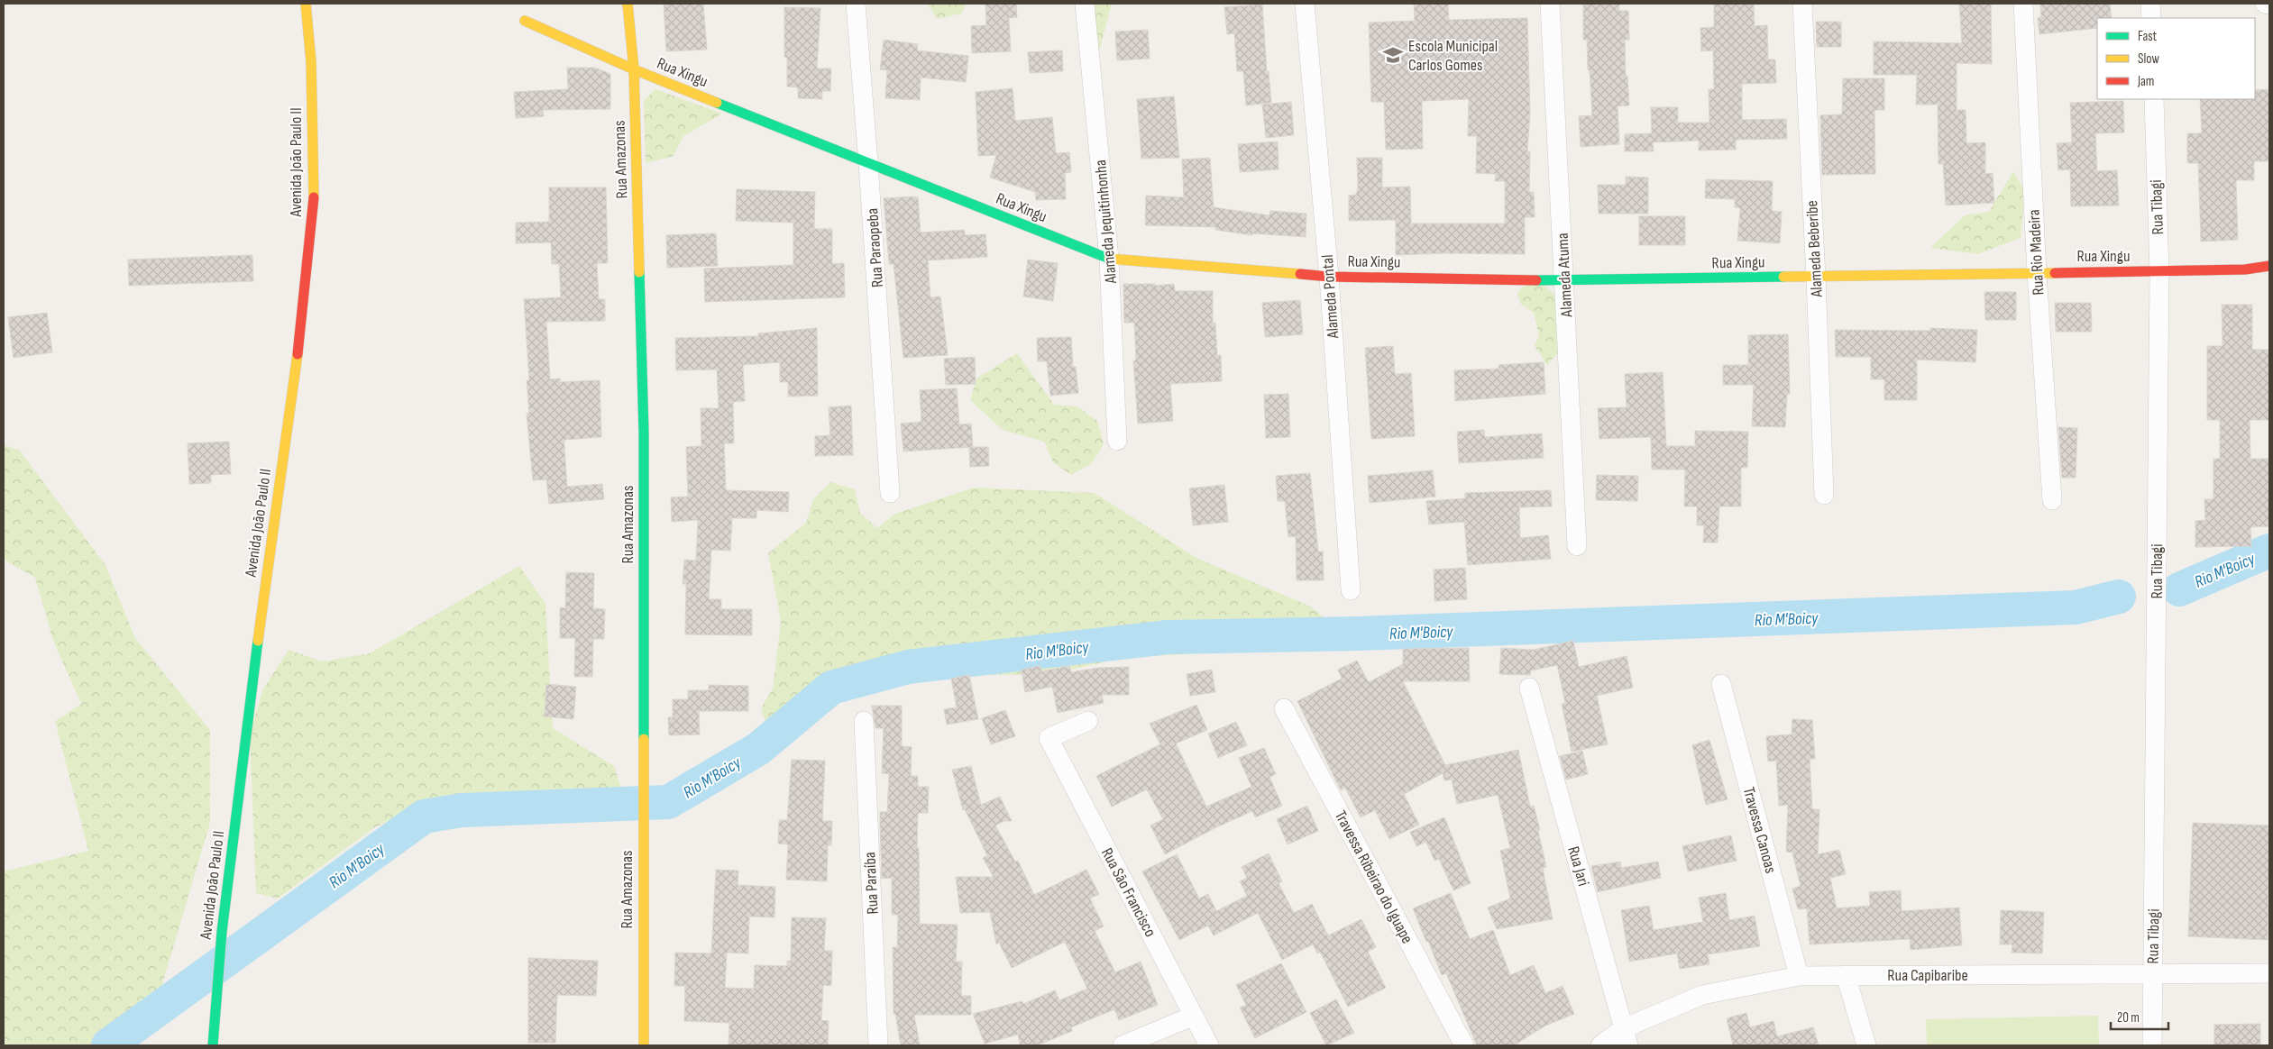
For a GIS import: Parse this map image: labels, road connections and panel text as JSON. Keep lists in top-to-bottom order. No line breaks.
{"streets":{"street":["Rua Xingu","Rua Amazonas","Avenida João Paulo II","Rua Tibagi","Alameda Jequitinhonha","Rua Paraopeba","Alameda Beberibe","Rua Rio Madeira","Alameda Atuma","Alameda Pontal","Travessa Canoas","Rua Jari","Travessa Ribeirao do Iguape","Rua Paraíba","Rua São Francisco","Rua Capibaribe"]},"crossings":[["Rua Xingu","Rua Amazonas"],["Rua Xingu","Rua Tibagi"],["Rua Xingu","Alameda Jequitinhonha"],["Rua Xingu","Rua Paraopeba"],["Rua Xingu","Alameda Beberibe"],["Rua Xingu","Rua Rio Madeira"],["Rua Xingu","Alameda Atuma"],["Rua Xingu","Alameda Pontal"],["Rua Tibagi","Rua Capibaribe"],["Travessa Canoas","Rua Capibaribe"],["Rua Jari","Rua Capibaribe"]],"water":["Rio M'Boicy"],"places":{"school or university":["Escola Municipal Carlos Gomes"]},"legend":["Fast","Slow","Jam"],"scale_bar":"20 m"}
